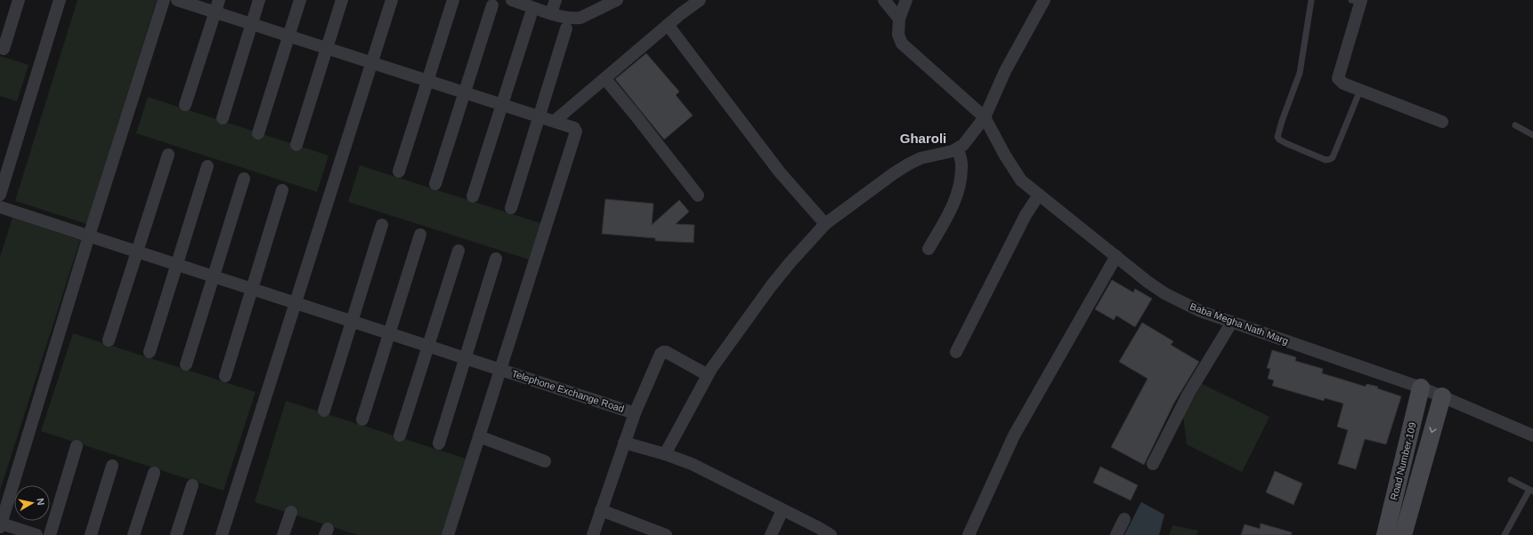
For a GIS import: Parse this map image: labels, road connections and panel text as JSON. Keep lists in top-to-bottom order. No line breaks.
{"streets":{"street":["Baba Megha Nath Marg","Telephone Exchange Road","Road Number 109"]},"crossings":[["Baba Megha Nath Marg","Road Number 109"]],"districts":["Gharoli"],"north":"right"}
